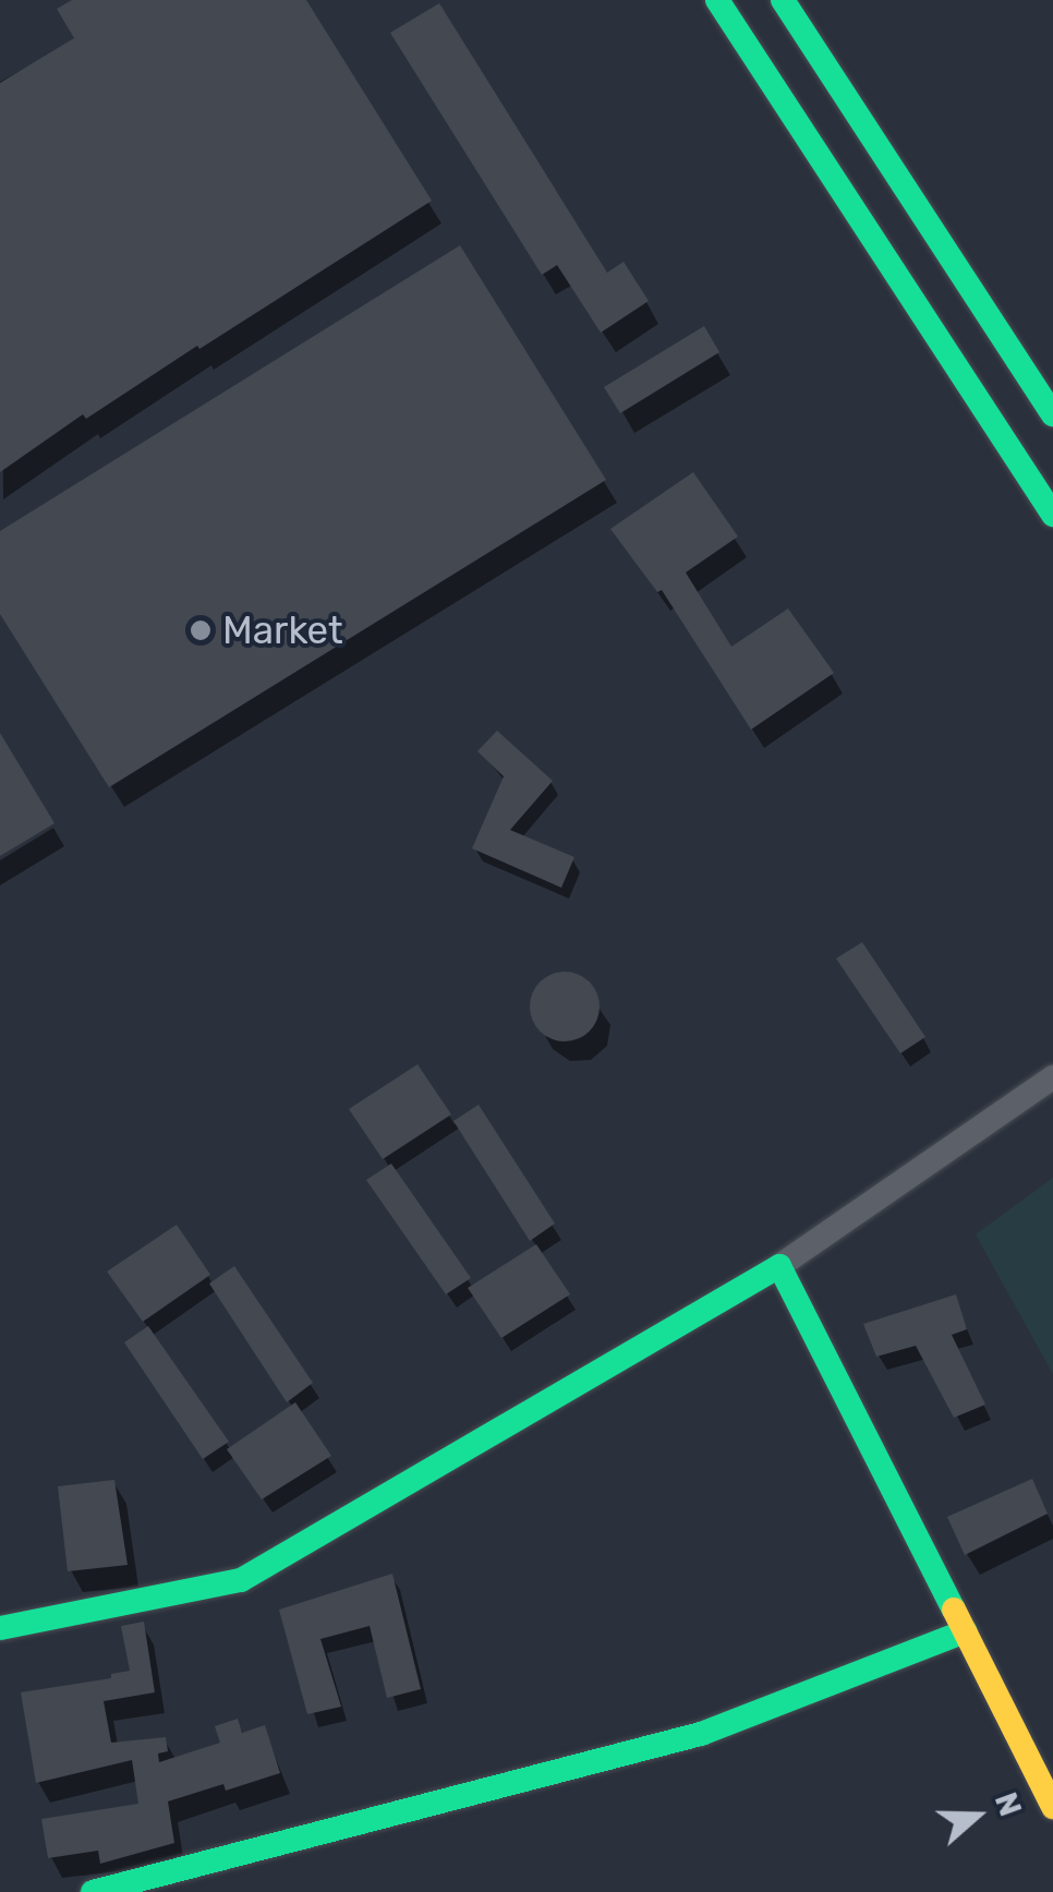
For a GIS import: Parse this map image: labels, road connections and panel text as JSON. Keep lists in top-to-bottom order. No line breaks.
{"places":["Market"],"north":"right"}
